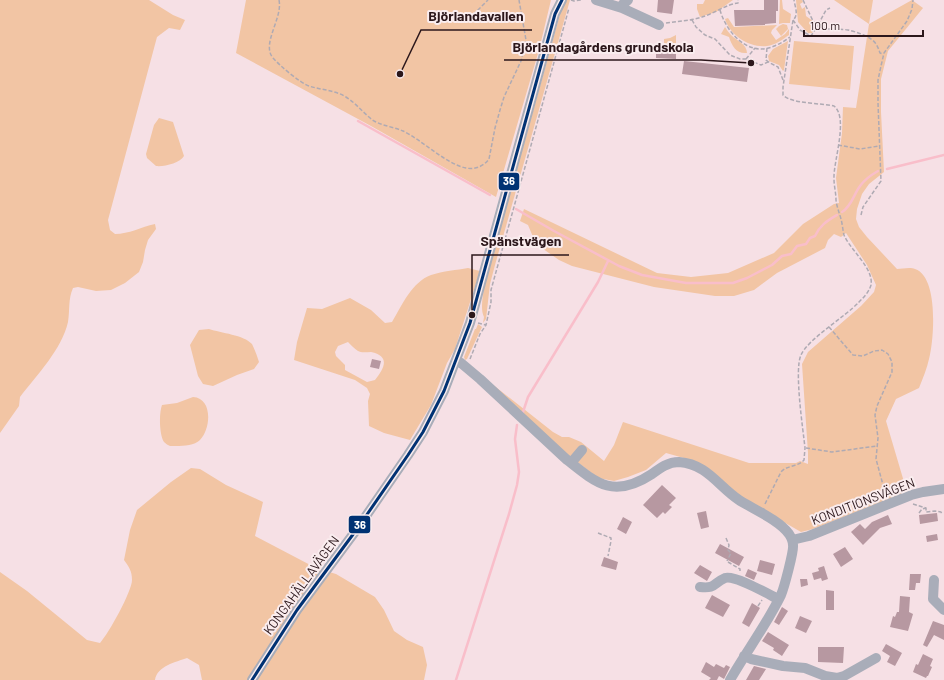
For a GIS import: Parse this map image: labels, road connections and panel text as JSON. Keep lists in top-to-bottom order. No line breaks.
{"streets":{"street":["KONDITIONSVÄGEN","KONGAHÄLLAVÄGEN"]},"places":["Björlandagårdens grundskola","Björlandavallen","Spänstvägen"],"lines":["transit line 36"],"scale_bar":"100 m"}
